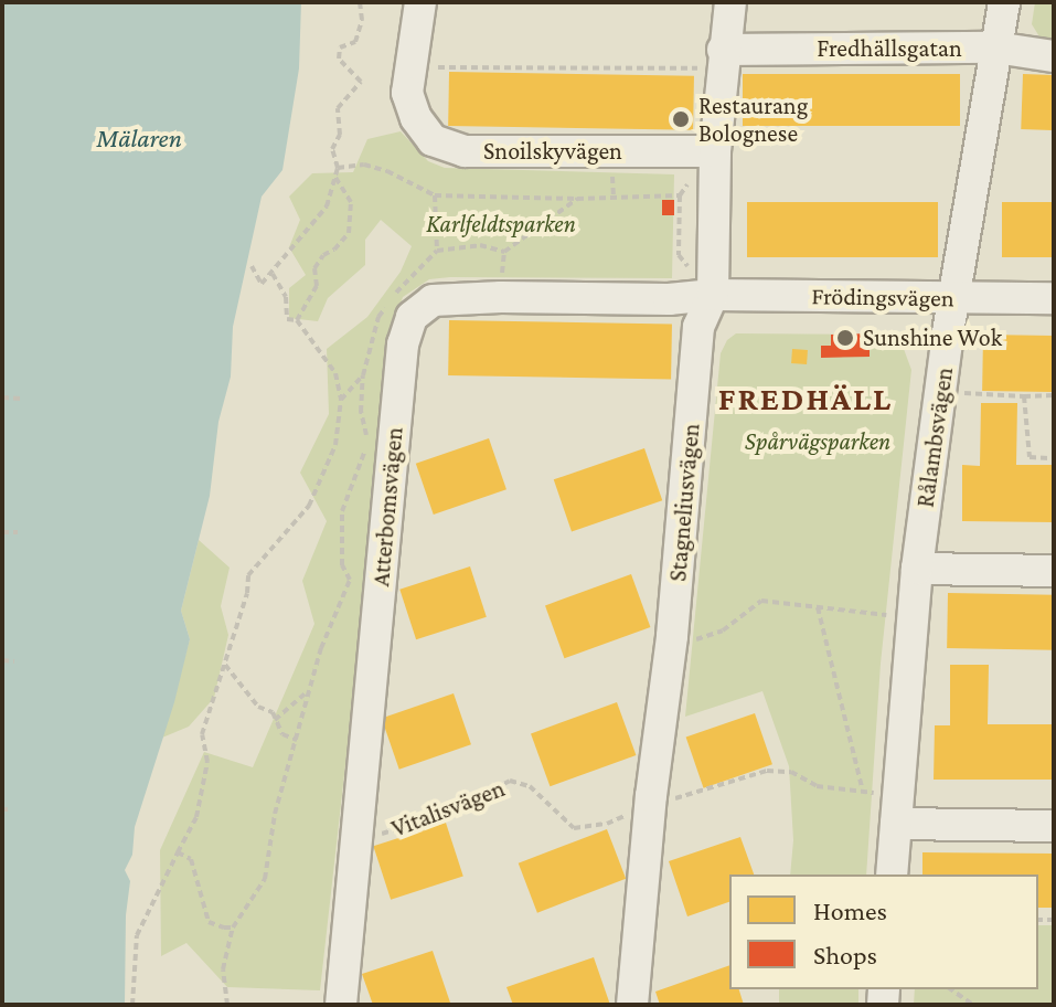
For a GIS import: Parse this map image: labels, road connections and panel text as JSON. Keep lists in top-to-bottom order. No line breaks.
{"streets":{"street":["Fredhällsgatan","Snoilskyvägen","Frödingsvägen","Rålambsvägen","Stagneliusvägen","Atterbomsvägen"],"path":["Vitalisvägen"]},"crossings":[["Fredhällsgatan","Rålambsvägen"],["Fredhällsgatan","Stagneliusvägen"],["Snoilskyvägen","Stagneliusvägen"],["Frödingsvägen","Rålambsvägen"],["Frödingsvägen","Stagneliusvägen"],["Frödingsvägen","Atterbomsvägen"],["Stagneliusvägen","Atterbomsvägen"]],"districts":["FREDHÄLL"],"water":["Mälaren"],"parks":["Karlfeldtsparken","Spårvägsparken"],"places":["Restaurang Bolognese","Sunshine Wok"],"legend":["Homes","Shops"]}
